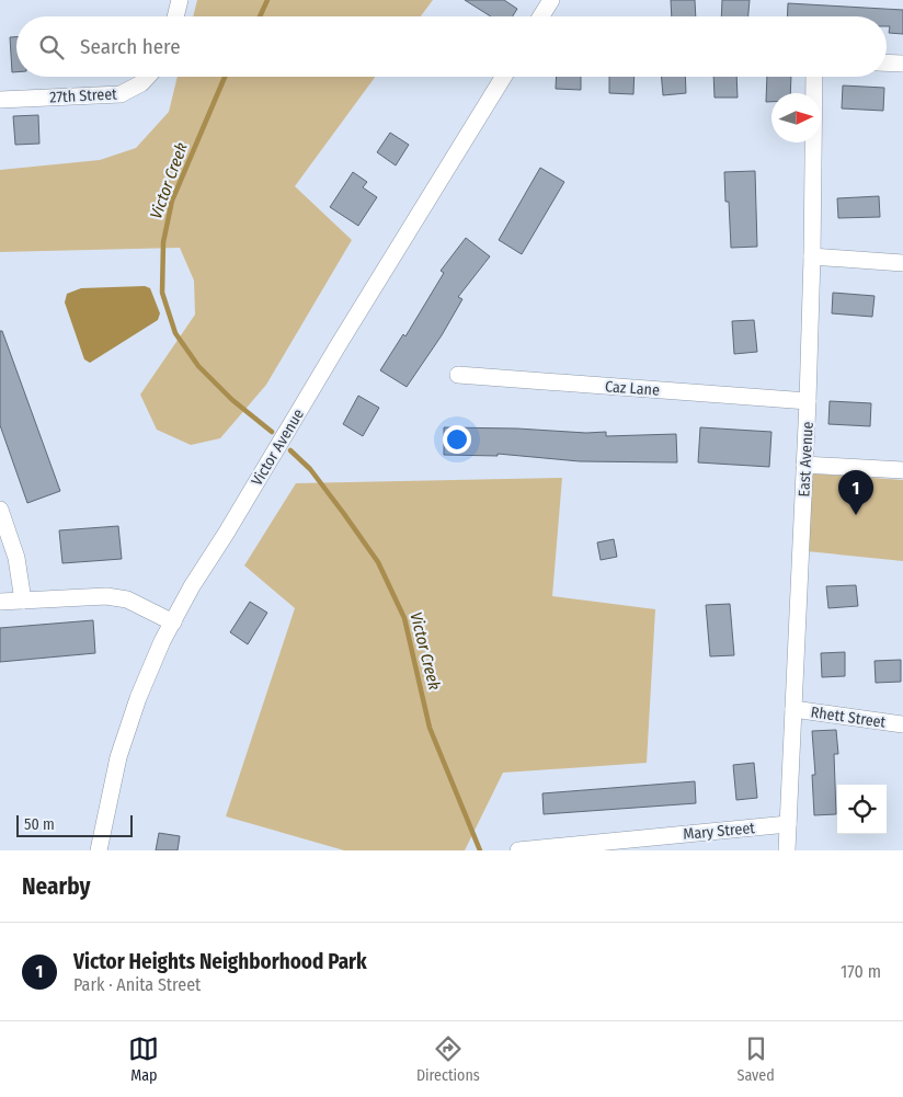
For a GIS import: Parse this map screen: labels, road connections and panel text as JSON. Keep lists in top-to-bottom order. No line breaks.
{"streets":{"street":["27th Street","Caz Lane","Victor Avenue","East Avenue","Rhett Street","Mary Street"]},"crossings":[["Caz Lane","East Avenue"],["East Avenue","Rhett Street"],["East Avenue","Mary Street"]],"water":["Victor Creek"],"scale_bar":"50 m","north":"right","page":{"search":"Search here","pins":"1","scale":"50 m","heading":"Nearby","list":[{"mark":"1","name":"Victor Heights Neighborhood Park","note":"Park · Anita Street","value":"170 m"}],"nav":["Map","Directions","Saved"]}}
